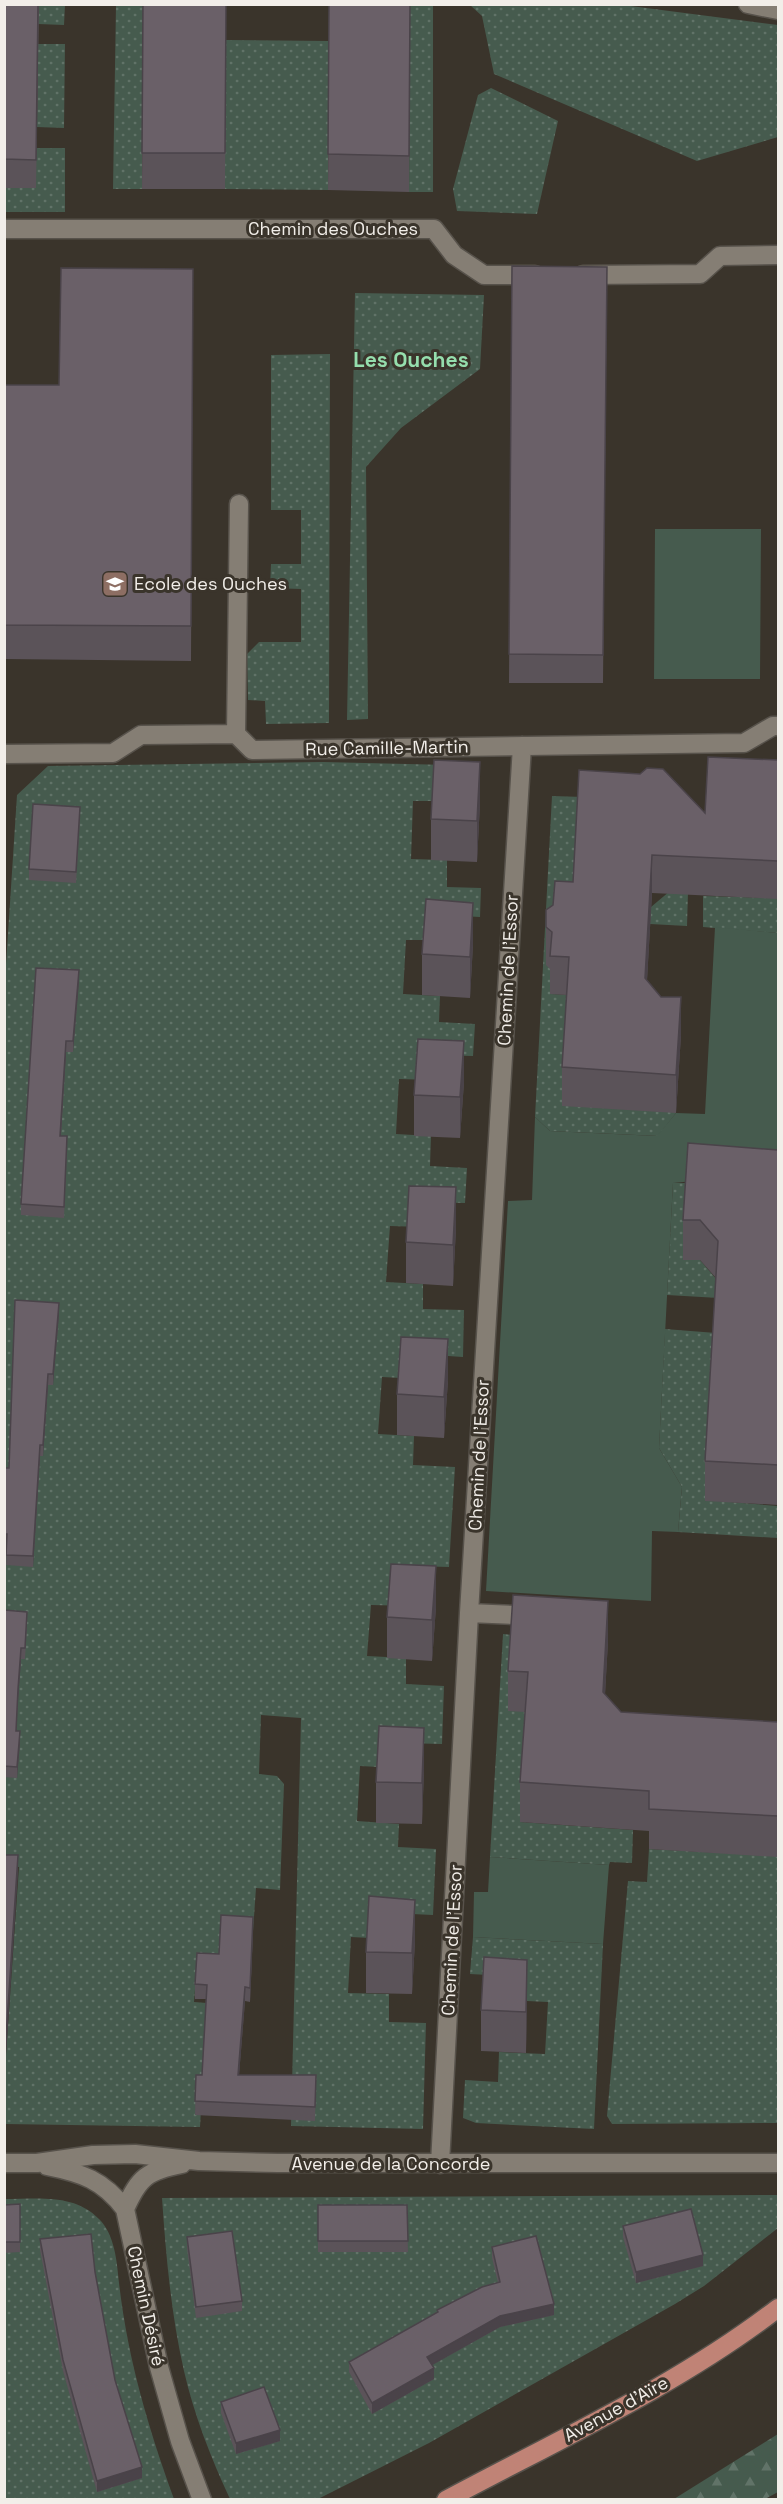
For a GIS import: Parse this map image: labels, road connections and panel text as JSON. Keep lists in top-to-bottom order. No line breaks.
{"streets":{"main road":["Avenue d'Aïre"],"street":["Chemin des Ouches","Rue Camille-Martin","Chemin de l'Essor","Avenue de la Concorde","Chemin Désiré"]},"crossings":[["Rue Camille-Martin","Chemin de l'Essor"],["Chemin de l'Essor","Avenue de la Concorde"]],"districts":["Les Ouches"],"places":{"school or university":["Ecole des Ouches"]}}
